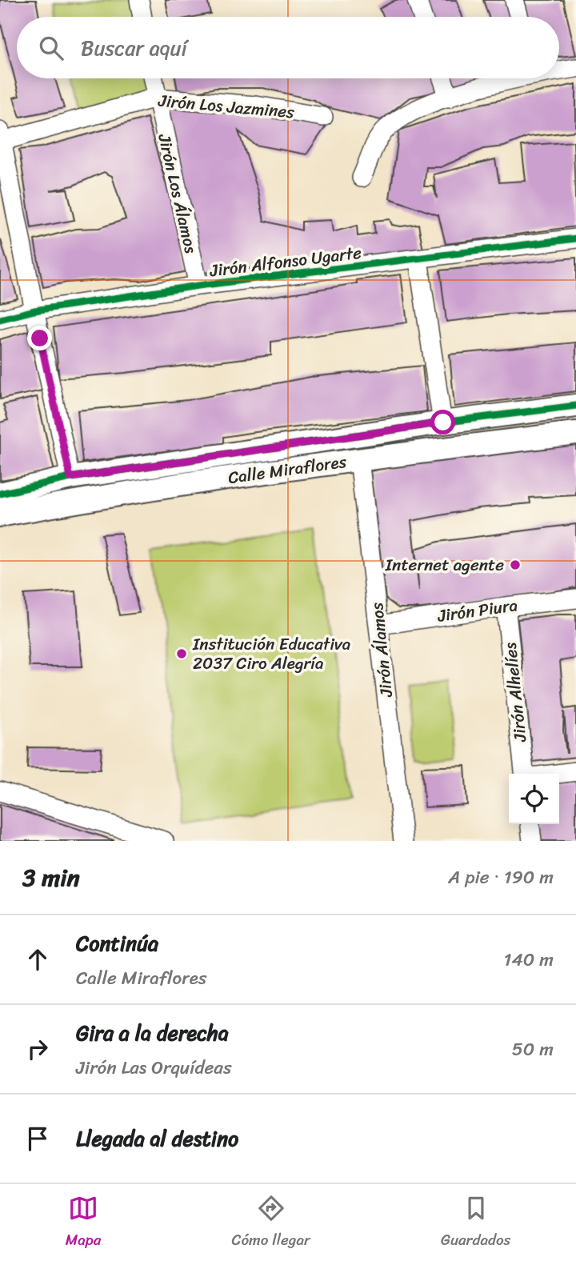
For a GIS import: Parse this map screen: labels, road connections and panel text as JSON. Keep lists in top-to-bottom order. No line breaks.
{"streets":{"street":["Jirón Los Jazmines","Jirón Los Álamos","Jirón Alfonso Ugarte","Calle Miraflores","Jirón Piura","Jirón Álamos","Jirón Alhelíes"]},"crossings":[["Jirón Los Jazmines","Jirón Los Álamos"],["Jirón Los Álamos","Jirón Alfonso Ugarte"],["Calle Miraflores","Jirón Álamos"],["Jirón Piura","Jirón Álamos"],["Jirón Piura","Jirón Alhelíes"]],"places":["Internet agente","Institución Educativa 2037 Ciro Alegría"],"page":{"search":"Buscar aquí","heading":["3 min","A pie · 190 m"],"list":[["Continúa","Calle Miraflores","140 m"],["Gira a la derecha","Jirón Las Orquídeas","50 m"],"Llegada al destino"],"nav":["Mapa","Cómo llegar","Guardados"]}}
